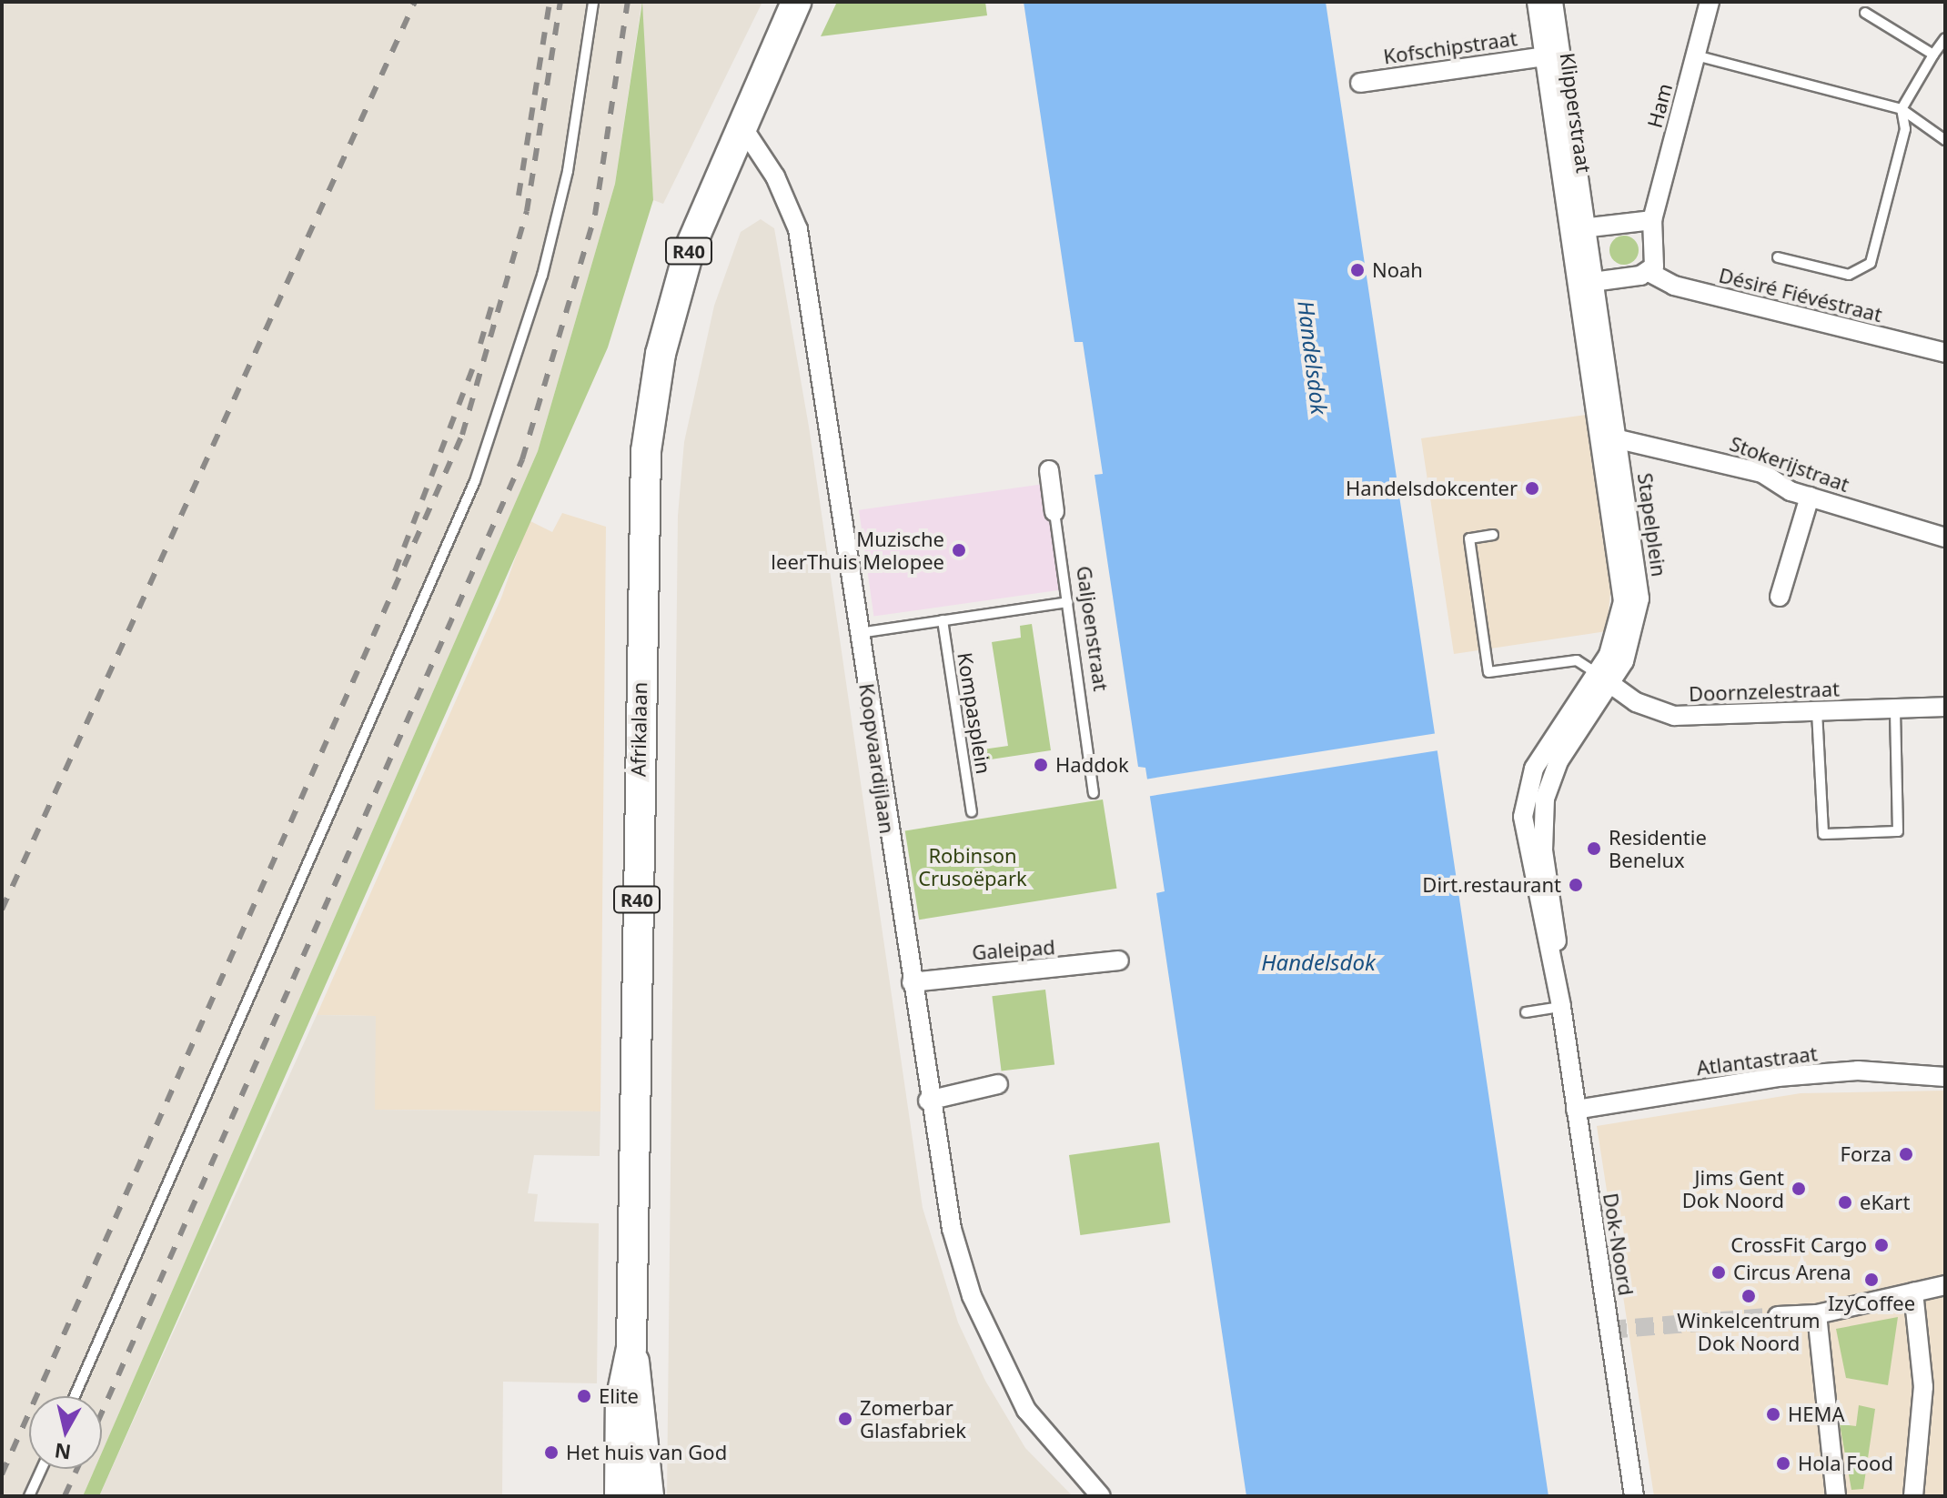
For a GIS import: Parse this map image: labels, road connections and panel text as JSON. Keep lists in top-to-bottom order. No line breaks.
{"streets":{"main road":["R40","Afrikalaan"],"street":["Kofschipstraat","Ham","Klipperstraat","Désiré Fiévéstraat","Stokerijstraat","Stapelplein","Galjoenstraat","Doornzelestraat","Koopvaardijlaan","Galeipad","Atlantastraat","Dok-Noord"],"lane":["Kompasplein"]},"crossings":[["Kofschipstraat","Klipperstraat"],["Ham","Désiré Fiévéstraat"],["Klipperstraat","Stapelplein"],["R40","Afrikalaan"],["R40","Koopvaardijlaan"],["Stokerijstraat","Stapelplein"],["Stapelplein","Doornzelestraat"],["Stapelplein","Dok-Noord"],["Afrikalaan","Koopvaardijlaan"],["Koopvaardijlaan","Galeipad"],["Atlantastraat","Dok-Noord"]],"water":["Handelsdok"],"parks":["Robinson Crusoëpark"],"places":["Noah","Handelsdokcenter","Muzische leerThuis Melopee","Haddok","Residentie Benelux","Dirt.restaurant","Forza","Jims Gent Dok Noord","eKart","CrossFit Cargo","Circus Arena","IzyCoffee","Winkelcentrum Dok Noord","Elite","HEMA","Zomerbar Glasfabriek","Het huis van God","Hola Food"],"north":"bottom"}
